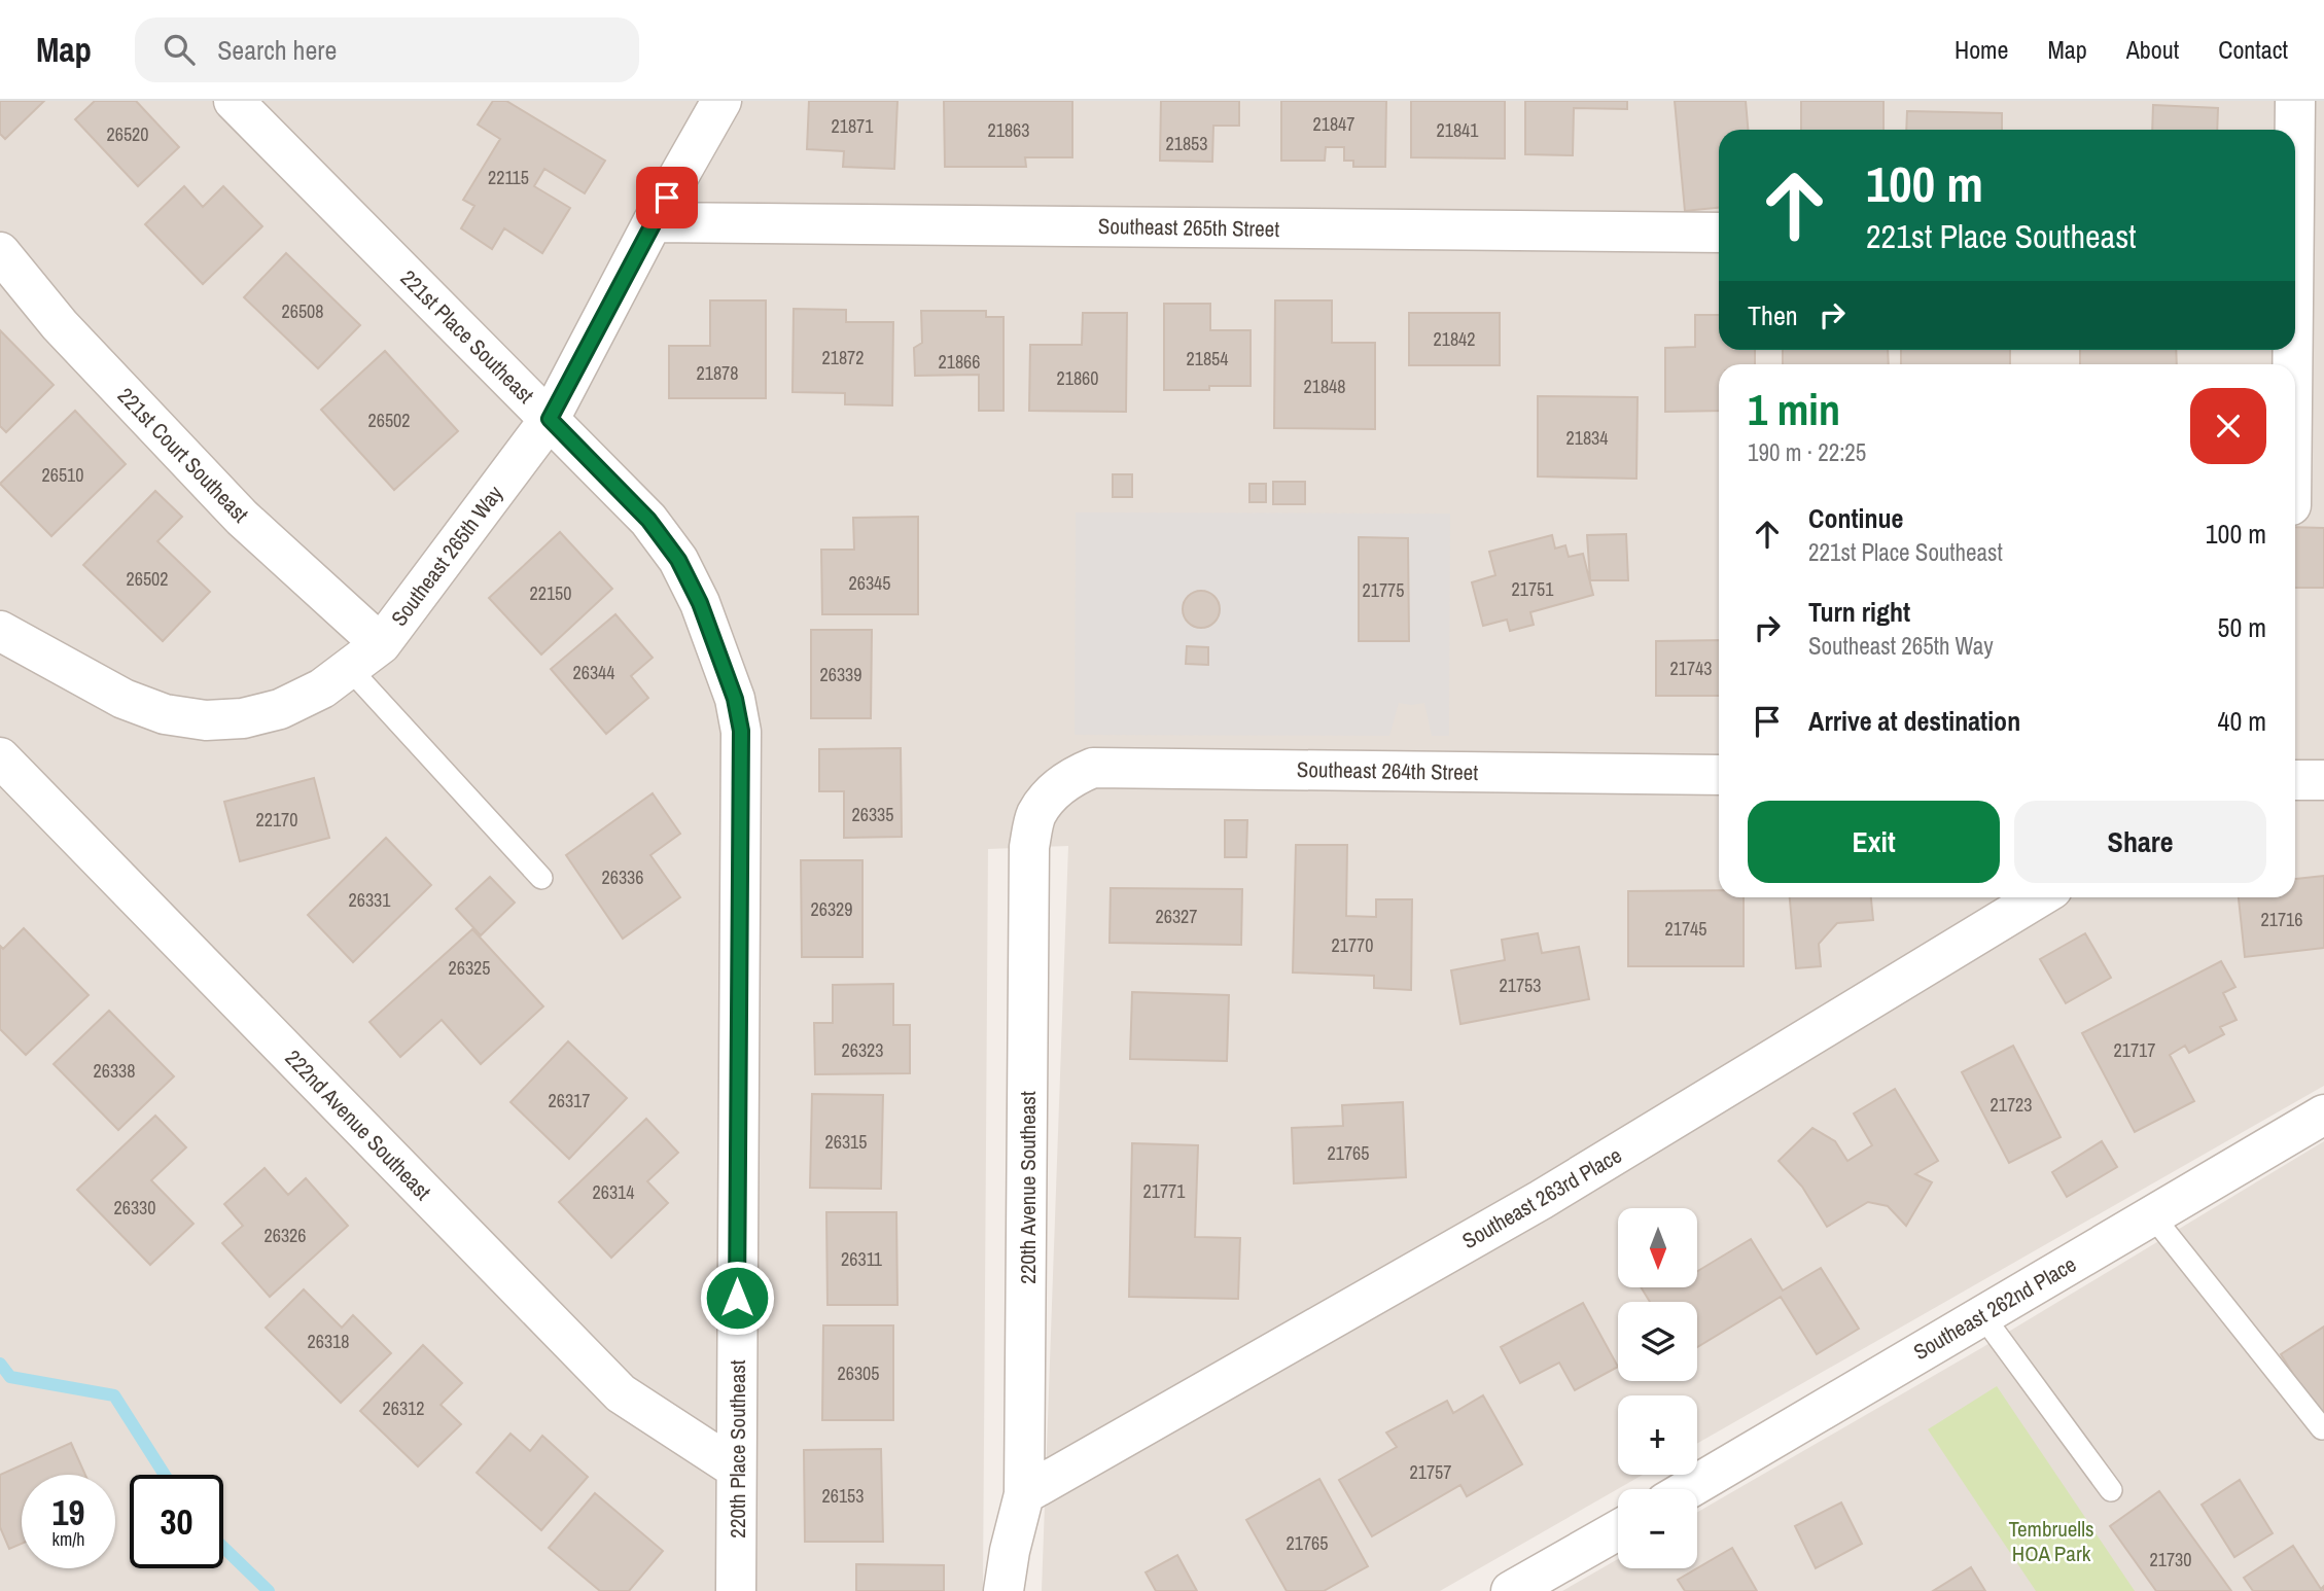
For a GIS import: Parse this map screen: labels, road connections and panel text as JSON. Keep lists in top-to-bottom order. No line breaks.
{"streets":{"street":["Southeast 265th Street","221st Place Southeast","221st Court Southeast","Southeast 265th Way","Southeast 264th Street","222nd Avenue Southeast","220th Avenue Southeast","Southeast 263rd Place","Southeast 262nd Place","220th Place Southeast"]},"crossings":[["Southeast 265th Street","Southeast 265th Way"],["221st Place Southeast","Southeast 265th Way"],["221st Place Southeast","220th Place Southeast"],["221st Court Southeast","Southeast 265th Way"],["Southeast 264th Street","220th Avenue Southeast"],["222nd Avenue Southeast","220th Place Southeast"],["220th Avenue Southeast","Southeast 263rd Place"]],"parks":["Tembruells HOA Park"],"house_numbers":["21847","21871","21863","21841","26520","21853","22115","26508","21842","21872","21854","21866","21878","21860","21848","26502","21834","26510","26502","26345","21751","21775","22150","21743","26344","26339","26335","22170","26336","26331","26329","26327","21716","21745","21770","26325","21753","26323","21717","26338","26317","21723","26315","21765","21771","26314","26330","26326","26311","26318","26305","26312","21757","26153","21765","21730"],"north":"bottom","page":{"header":"Map","search":"Search here","nav":["Home","Map","About","Contact"],"turn":["100 m","221st Place Southeast"],"then":"Then","heading":["1 min","190 m · 22:25"],"list":[{"name":"Continue","note":"221st Place Southeast","value":"100 m"},{"name":"Turn right","note":"Southeast 265th Way","value":"50 m"},{"name":"Arrive at destination","value":"40 m"}],"buttons":["Exit","Share"],"map_buttons":["+","−"],"speed":"19 km/h","limit":"30"}}
